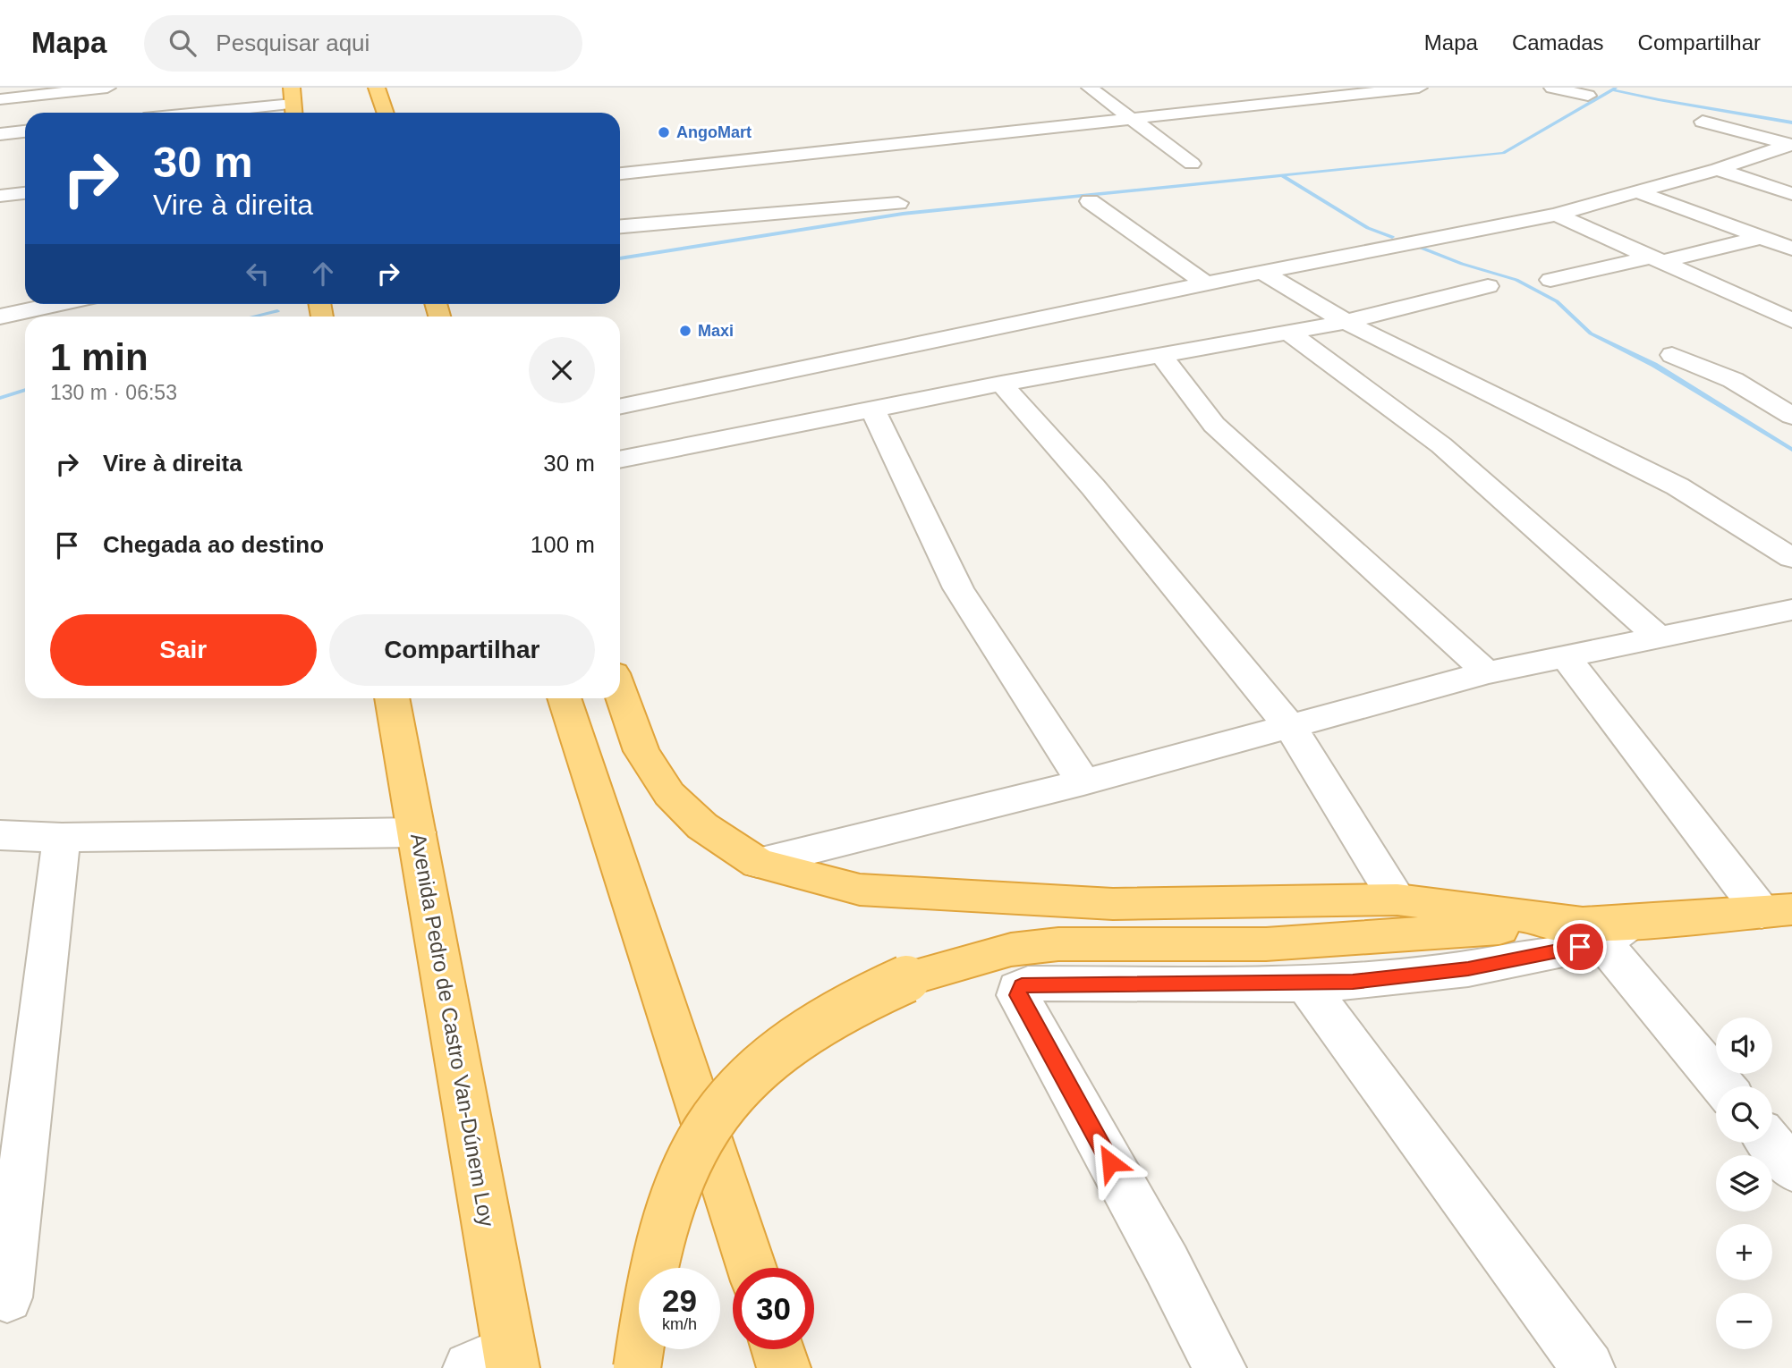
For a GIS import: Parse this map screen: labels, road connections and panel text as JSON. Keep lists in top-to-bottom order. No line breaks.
{"streets":{"highway":["Avenida Pedro de Castro Van-Dúnem Loy"]},"places":["AngoMart","Maxi"],"page":{"header":"Mapa","search":"Pesquisar aqui","nav":["Mapa","Camadas","Compartilhar"],"turn":["30 m","Vire à direita"],"heading":["1 min","130 m · 06:53"],"list":[{"name":"Vire à direita","value":"30 m"},{"name":"Chegada ao destino","value":"100 m"}],"buttons":["Sair","Compartilhar"],"map_buttons":["+","−"],"speed":"29 km/h","limit":"30"}}
